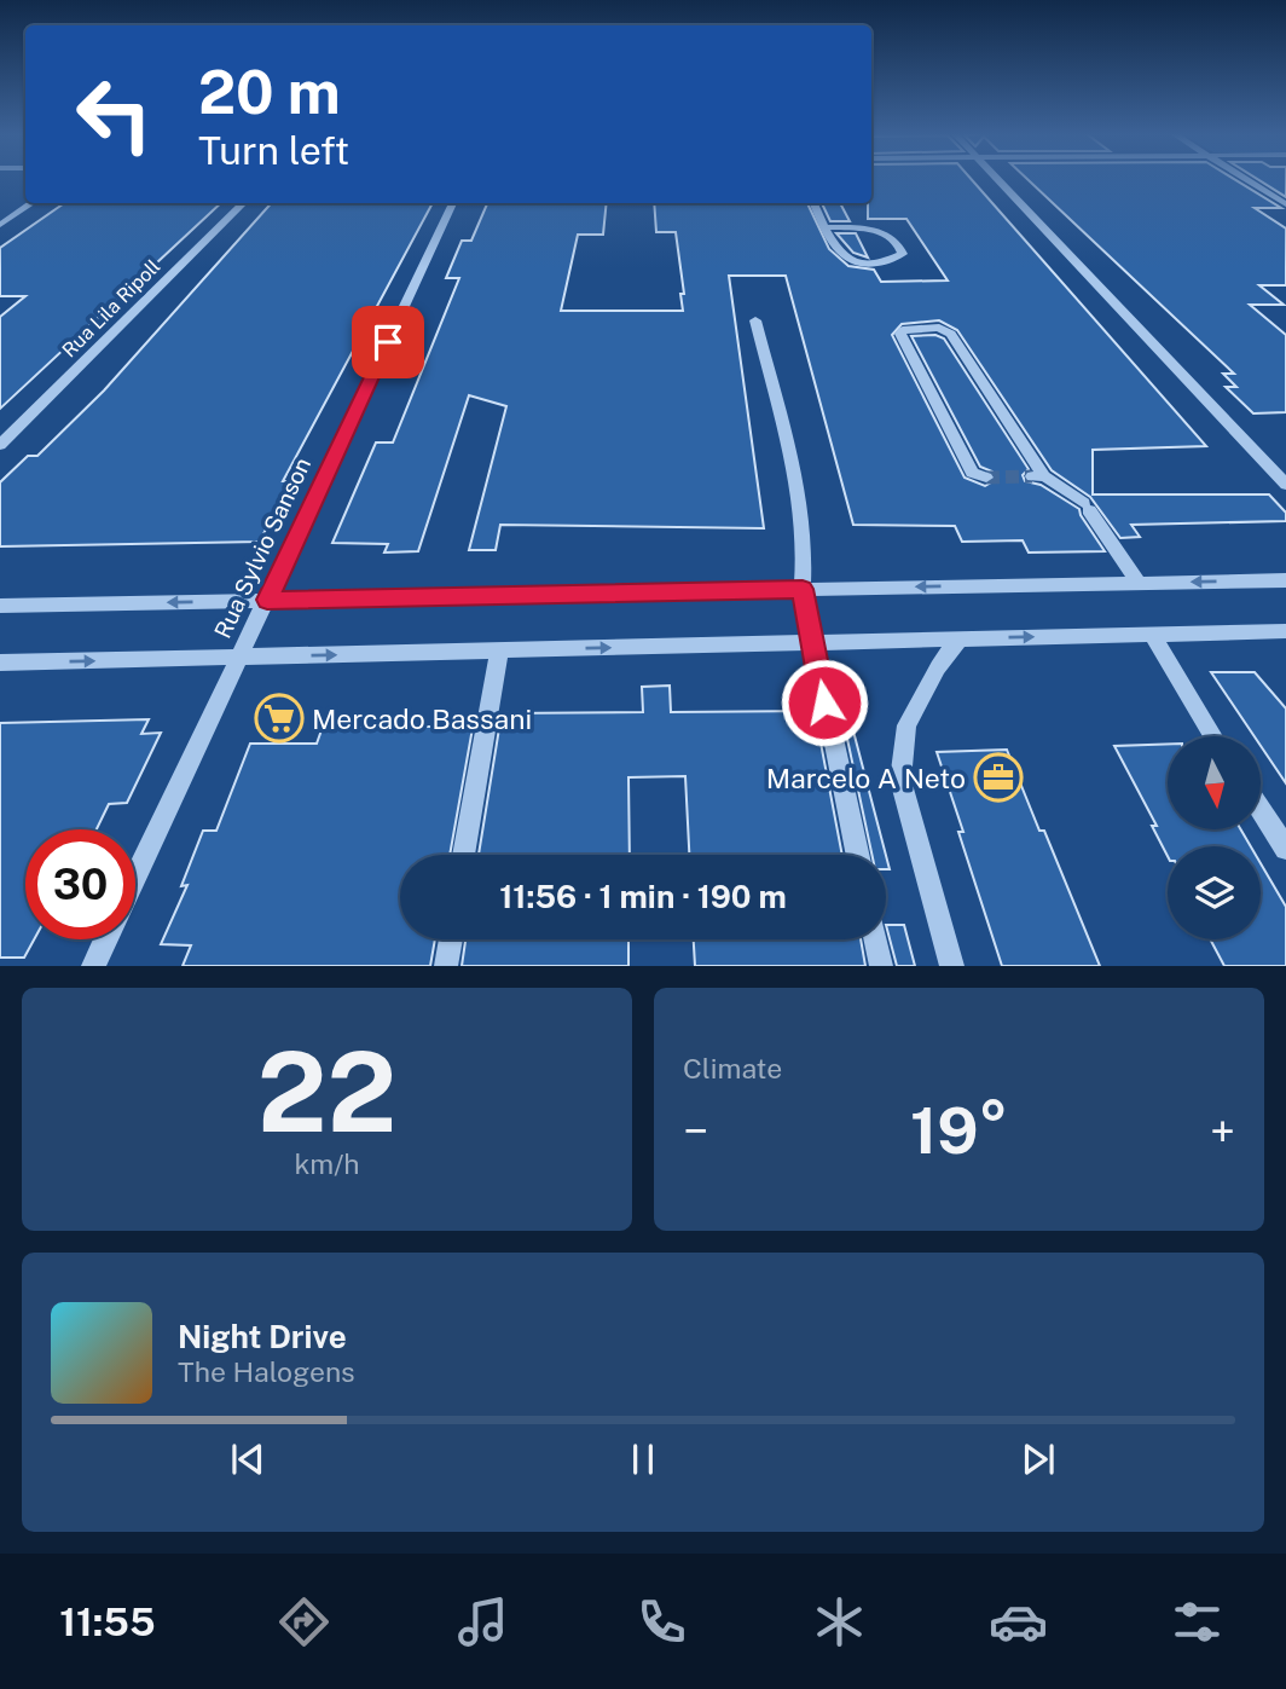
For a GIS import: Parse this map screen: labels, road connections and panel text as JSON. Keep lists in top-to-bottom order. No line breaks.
{"streets":{"street":["Rua Lila Ripoll","Rua Sylvio Sanson"]},"places":{"supermarket":["Mercado Bassani"],"office":["Marcelo A Neto"]},"north":"bottom","page":{"turn":["20 m","Turn left"],"limit":"30","trip":"11:56 · 1 min · 190 m","tile":[["22","km/h"],"Climate"],"heat":["−","19°","+"],"song":["Night Drive","The Halogens"],"tabs":"11:55"}}
